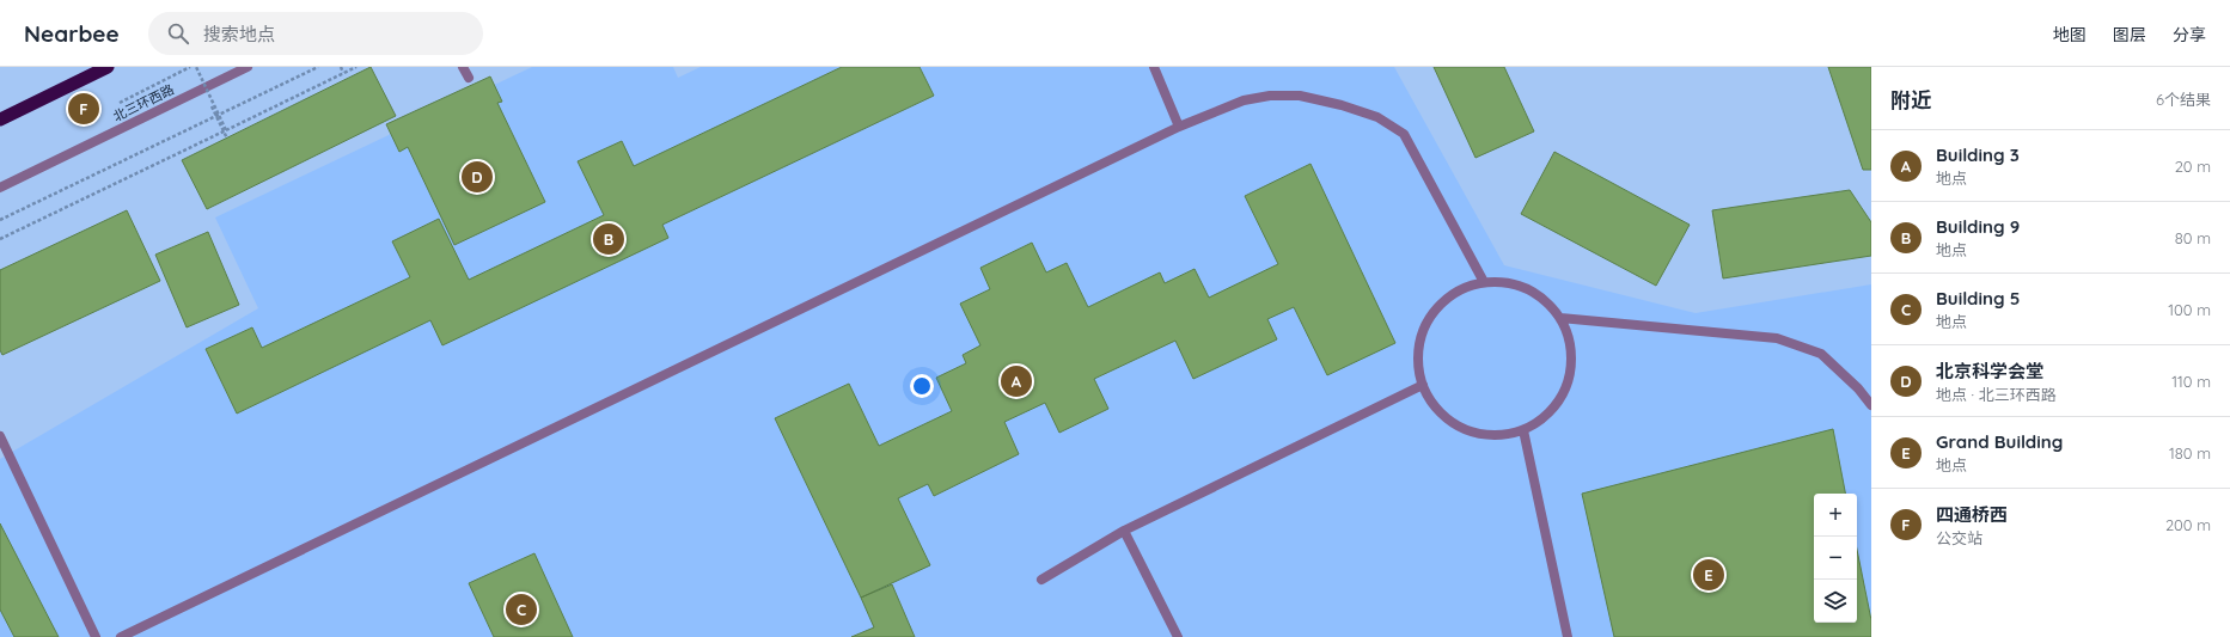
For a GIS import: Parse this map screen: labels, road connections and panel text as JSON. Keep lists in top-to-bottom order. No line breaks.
{"streets":{"street":["北三环西路"]},"page":{"header":"Nearbee","search":"搜索地点","nav":["地图","图层","分享"],"heading":["附近","6个结果"],"pins":["F","D","B","A","E","C"],"list":[{"mark":"A","name":"Building 3","note":"地点","value":"20 m"},{"mark":"B","name":"Building 9","note":"地点","value":"80 m"},{"mark":"C","name":"Building 5","note":"地点","value":"100 m"},{"mark":"D","name":"北京科学会堂","note":"地点 · 北三环西路","value":"110 m"},{"mark":"E","name":"Grand Building","note":"地点","value":"180 m"},{"mark":"F","name":"四通桥西","note":"公交站","value":"200 m"}],"map_buttons":["+","−"]}}
